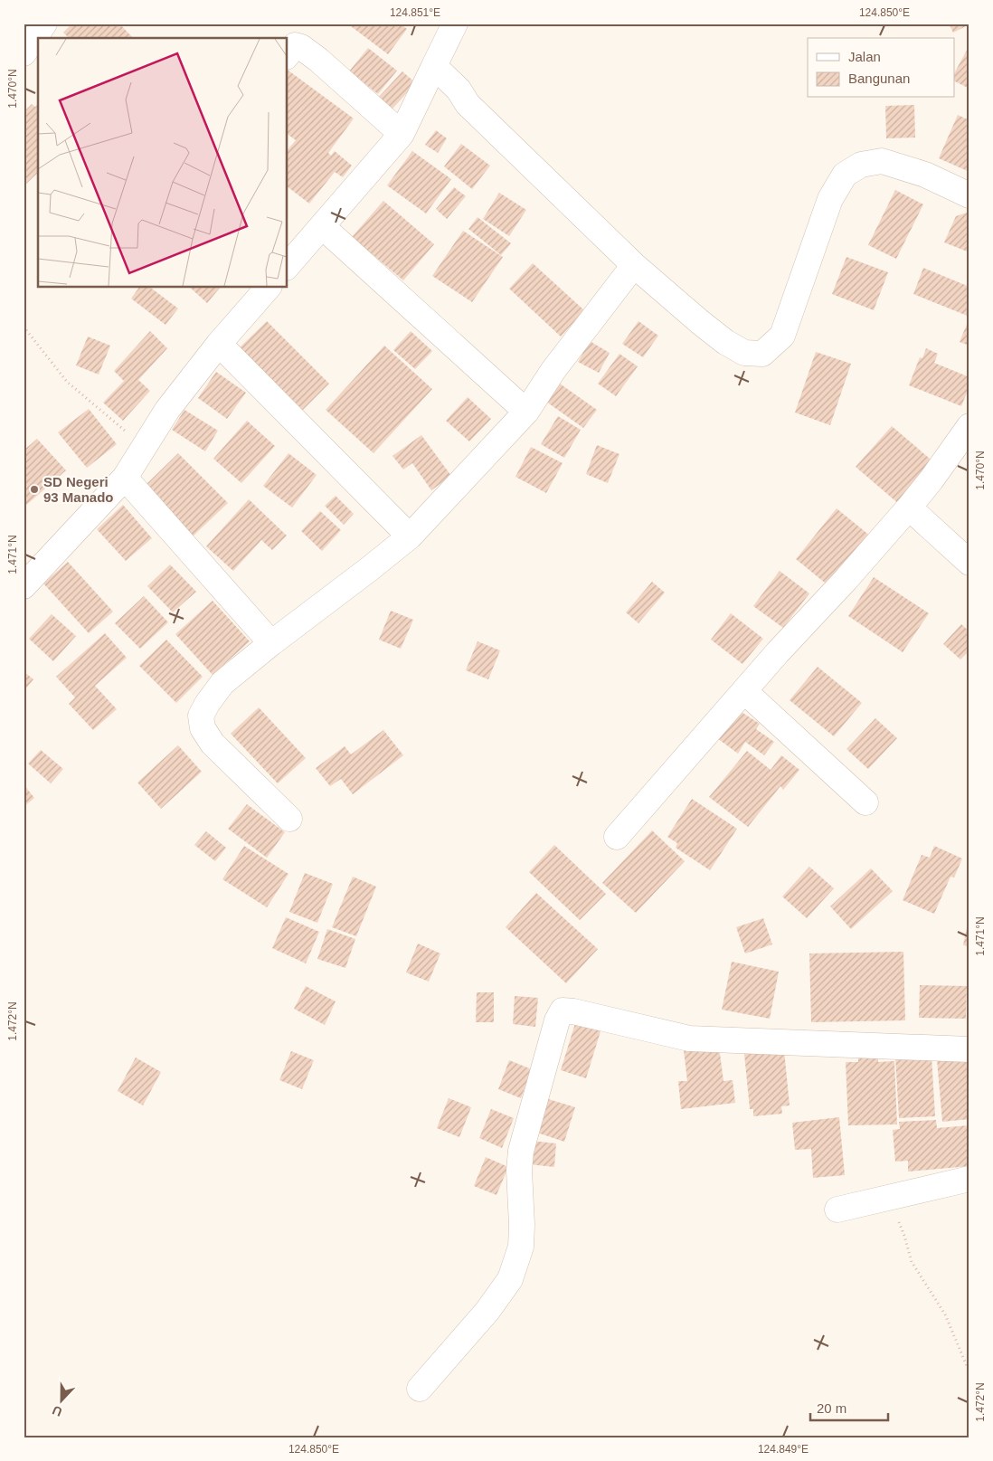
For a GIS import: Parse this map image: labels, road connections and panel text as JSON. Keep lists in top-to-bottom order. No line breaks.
{"places":["SD Negeri 93 Manado"],"legend":["Jalan","Bangunan"],"scale_bar":"20 m","north":"bottom","coordinates":["124.851°E","124.850°E","1.470°N","1.471°N","1.472°N","124.849°E"]}
